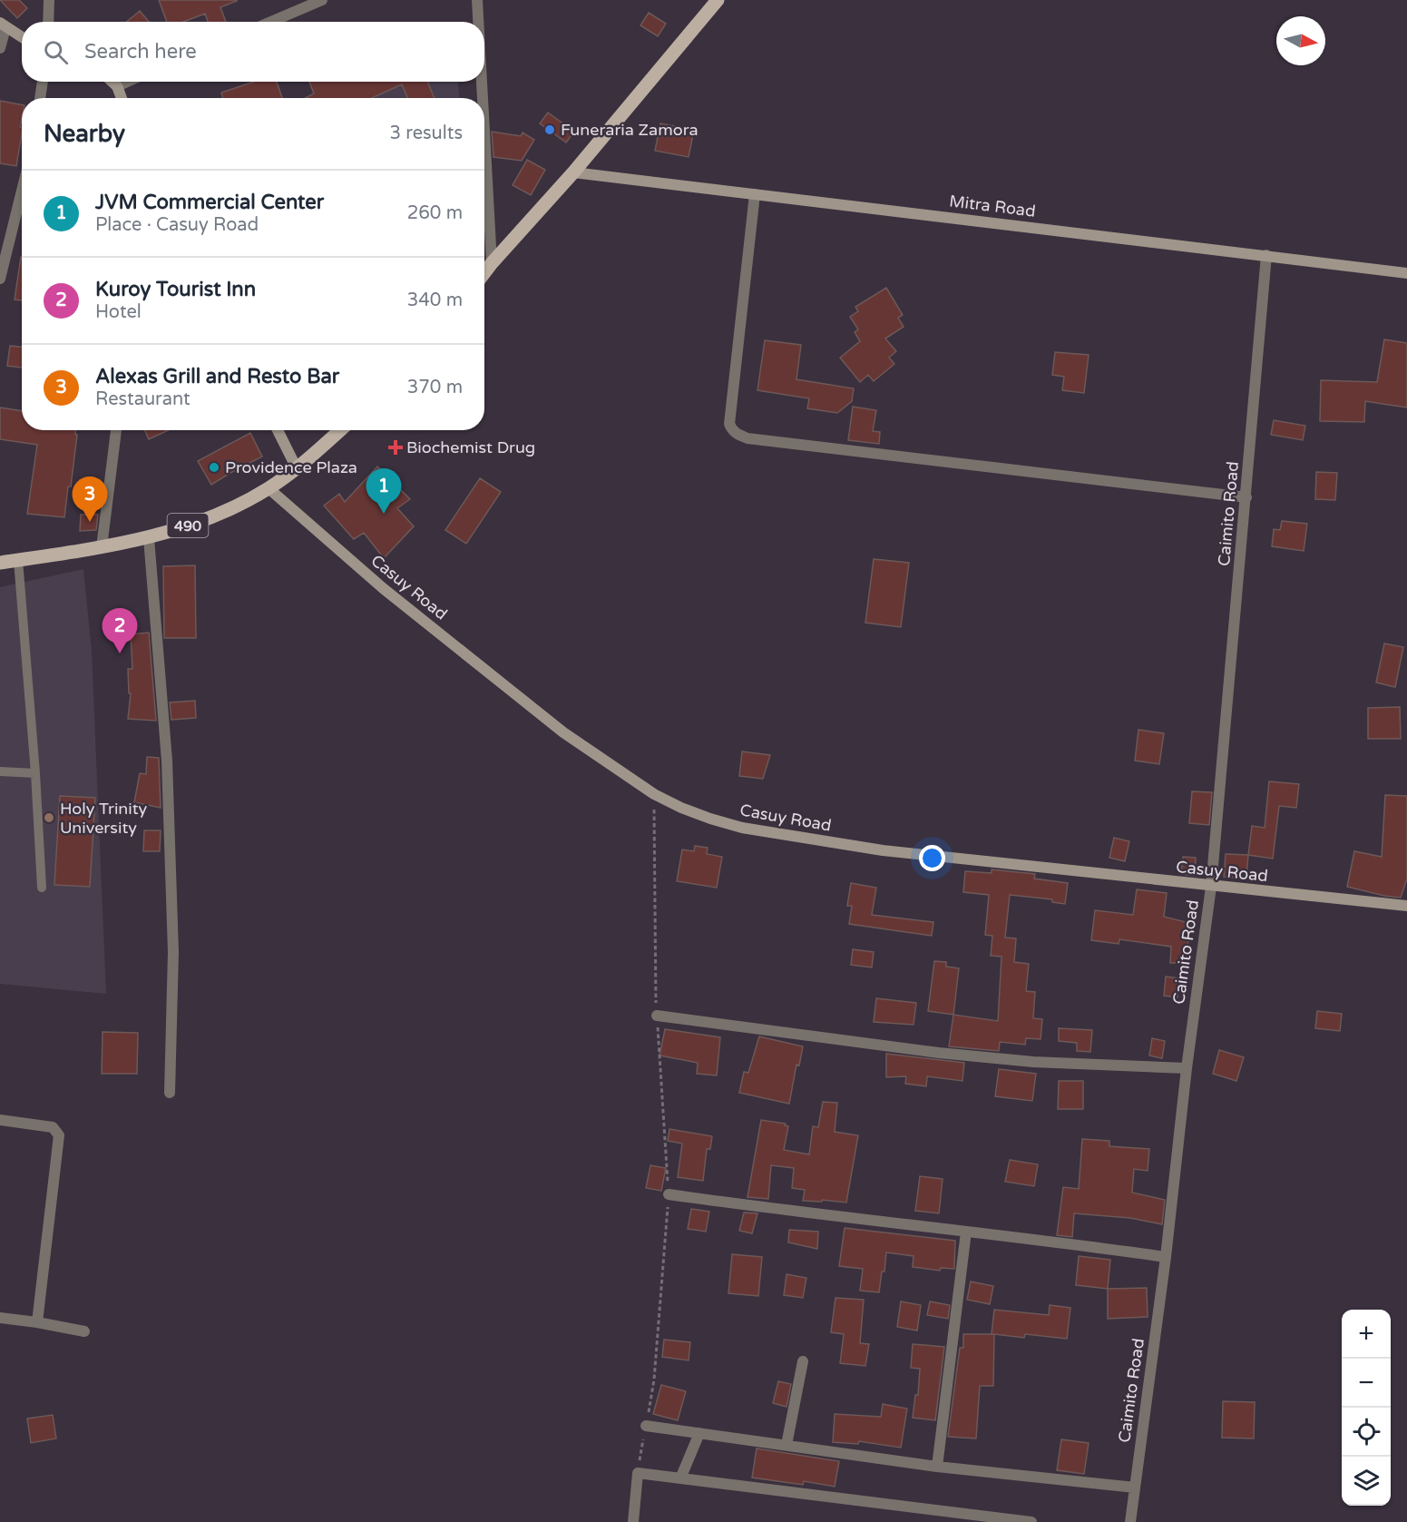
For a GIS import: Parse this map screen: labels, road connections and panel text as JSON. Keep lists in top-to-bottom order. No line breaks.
{"streets":{"main road":["490"],"street":["Mitra Road","Caimito Road","Casuy Road"]},"crossings":[["Mitra Road","Caimito Road"],["Caimito Road","Casuy Road"],["490","Casuy Road"]],"places":{"other":["Funeraria Zamora","Providence Plaza","Holy Trinity University"],"health":["Biochemist Drug"]},"north":"right","page":{"search":"Search here","heading":["Nearby","3 results"],"list":[{"mark":"1","name":"JVM Commercial Center","note":"Place · Casuy Road","value":"260 m"},{"mark":"2","name":"Kuroy Tourist Inn","note":"Hotel","value":"340 m"},{"mark":"3","name":"Alexas Grill and Resto Bar","note":"Restaurant","value":"370 m"}],"pins":["1","3","2"],"map_buttons":["+","−"]}}
